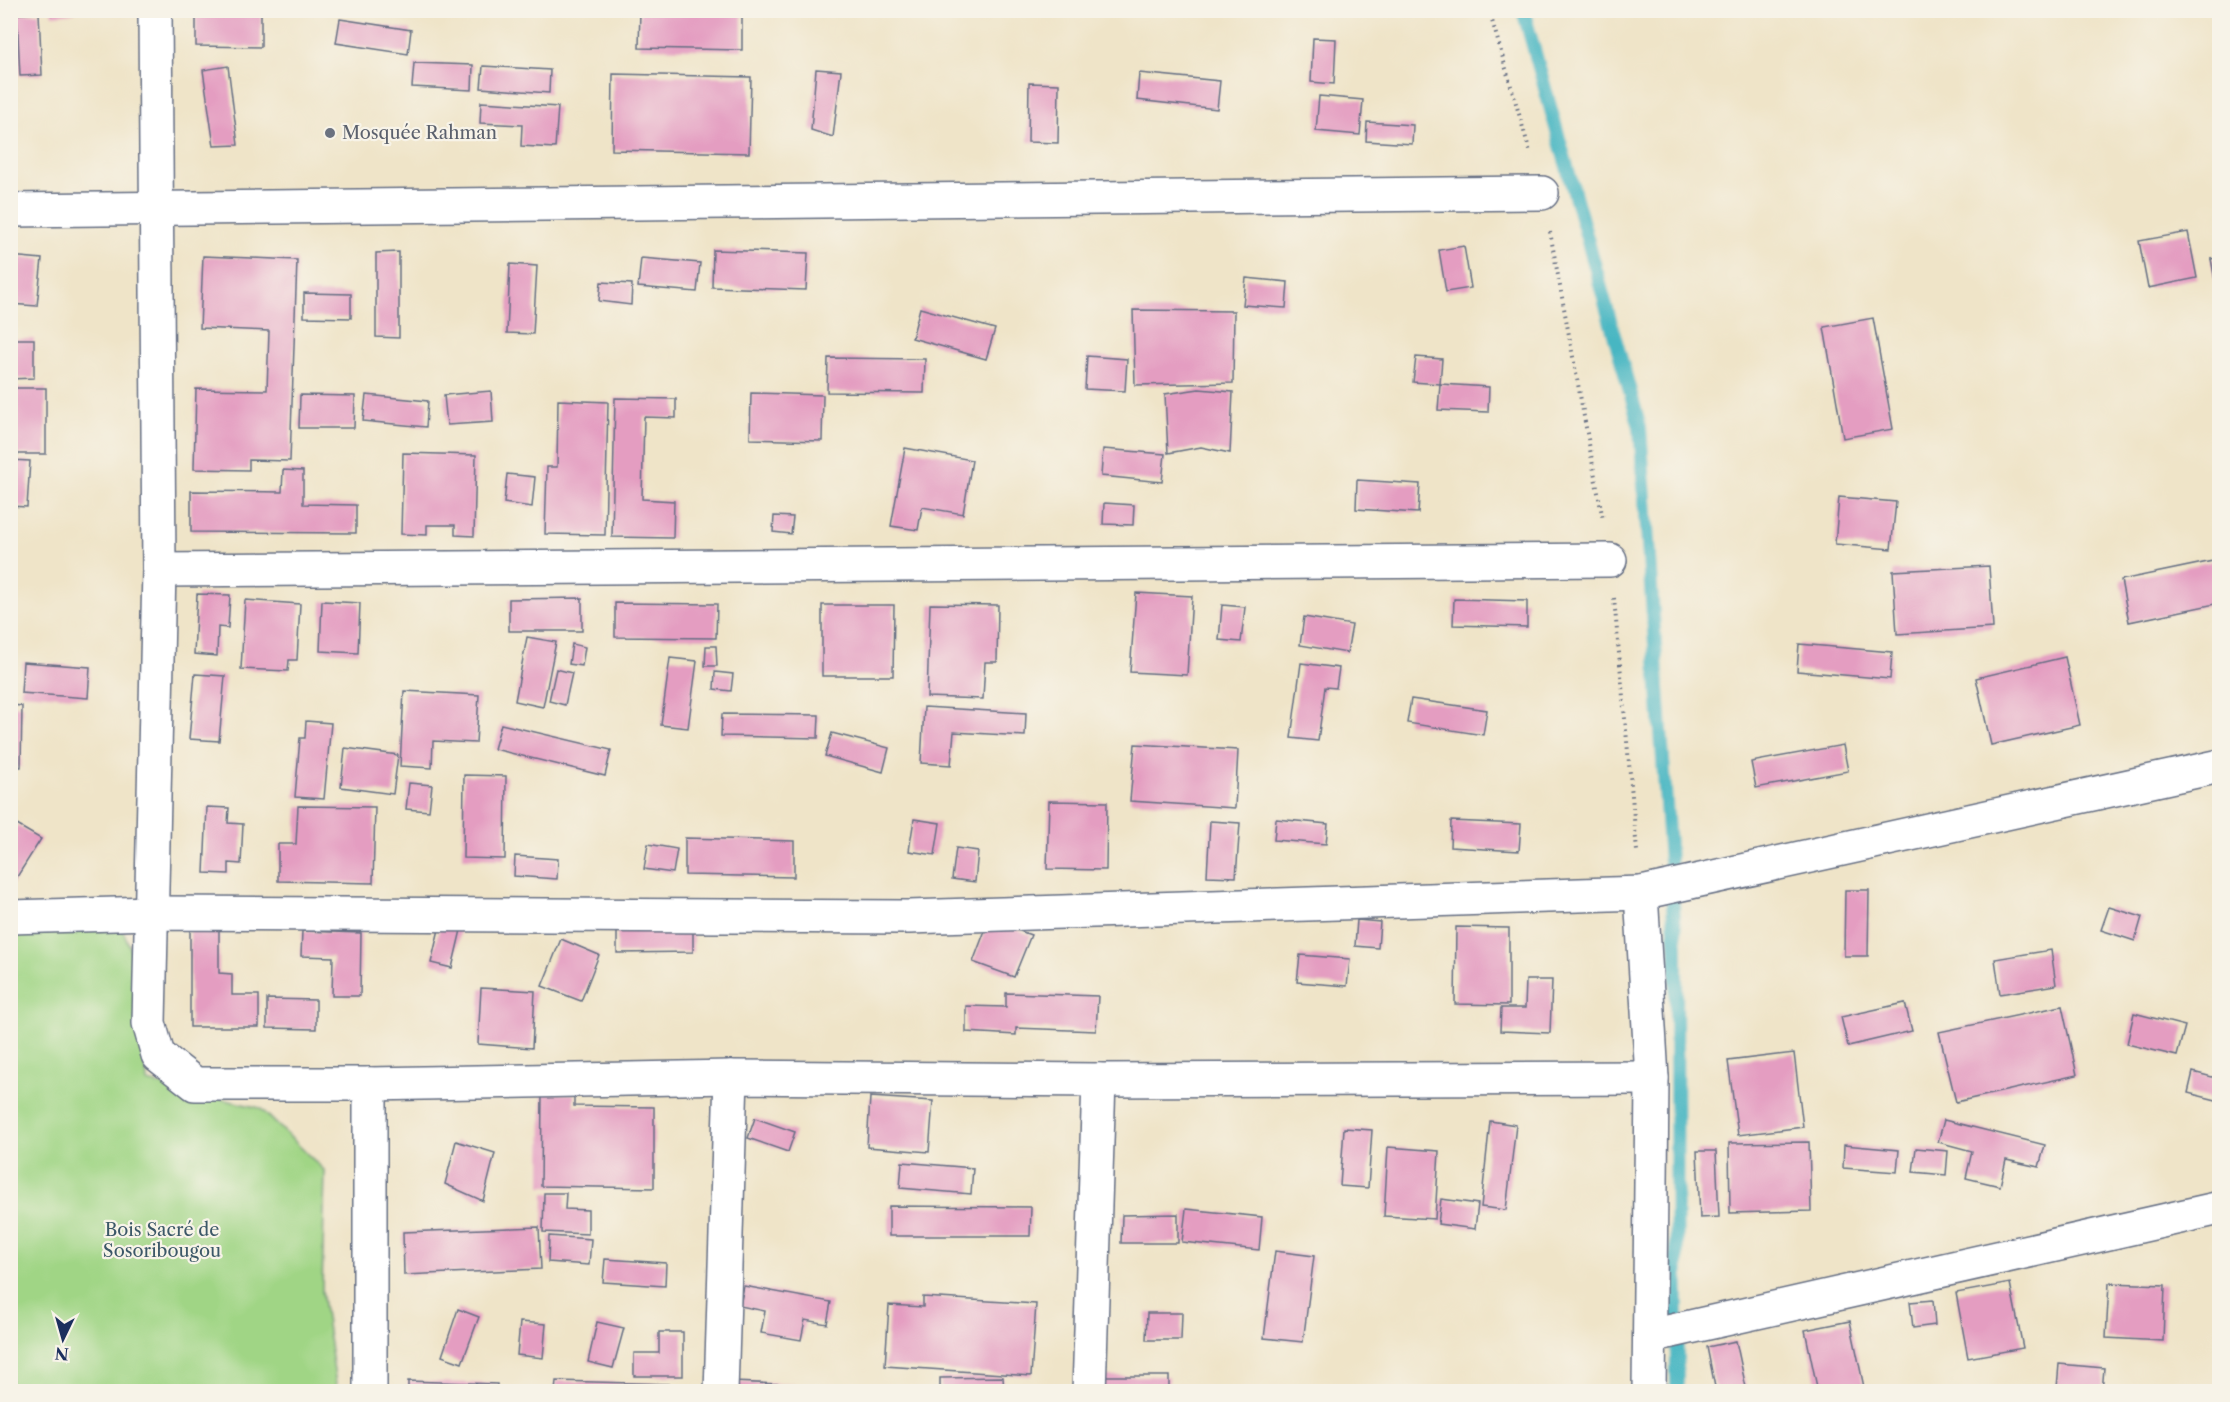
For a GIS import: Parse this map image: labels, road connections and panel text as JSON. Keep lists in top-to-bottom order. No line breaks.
{"parks":["Bois Sacré de Sosoribougou"],"places":["Mosquée Rahman"],"north":"bottom"}
